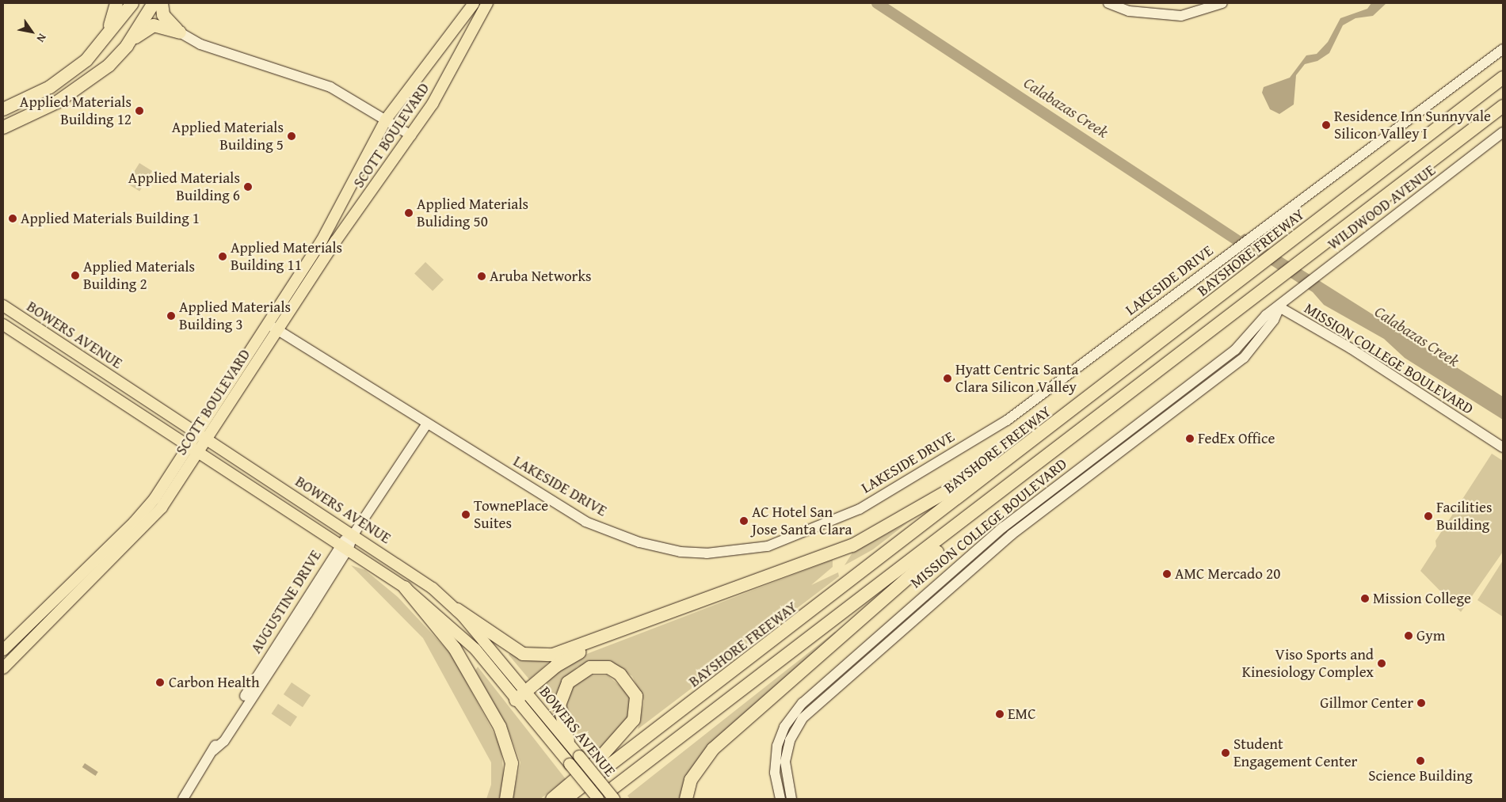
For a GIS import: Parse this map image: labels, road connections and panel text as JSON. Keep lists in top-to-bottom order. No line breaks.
{"streets":{"highway":["BAYSHORE FREEWAY"],"main road":["SCOTT BOULEVARD","BOWERS AVENUE"],"street":["WILDWOOD AVENUE","LAKESIDE DRIVE","MISSION COLLEGE BOULEVARD","AUGUSTINE DRIVE"]},"crossings":[["SCOTT BOULEVARD","LAKESIDE DRIVE"],["SCOTT BOULEVARD","BOWERS AVENUE"],["WILDWOOD AVENUE","MISSION COLLEGE BOULEVARD"],["LAKESIDE DRIVE","AUGUSTINE DRIVE"],["BOWERS AVENUE","AUGUSTINE DRIVE"]],"water":["Calabazas Creek"],"places":["Applied Materials Building 12","Residence Inn Sunnyvale Silicon Valley I","Applied Materials Building 5","Applied Materials Building 6","Applied Materials Buliding 50","Applied Materials Building 1","Applied Materials Building 11","Applied Materials Building 2","Aruba Networks","Applied Materials Building 3","Hyatt Centric Santa Clara Silicon Valley","FedEx Office","TownePlace Suites","Facilities Building","AC Hotel San Jose Santa Clara","AMC Mercado 20","Mission College","Gym","Viso Sports and Kinesiology Complex","Carbon Health","Gillmor Center","EMC","Student Engagement Center","Science Building"],"north":"bottom right"}
